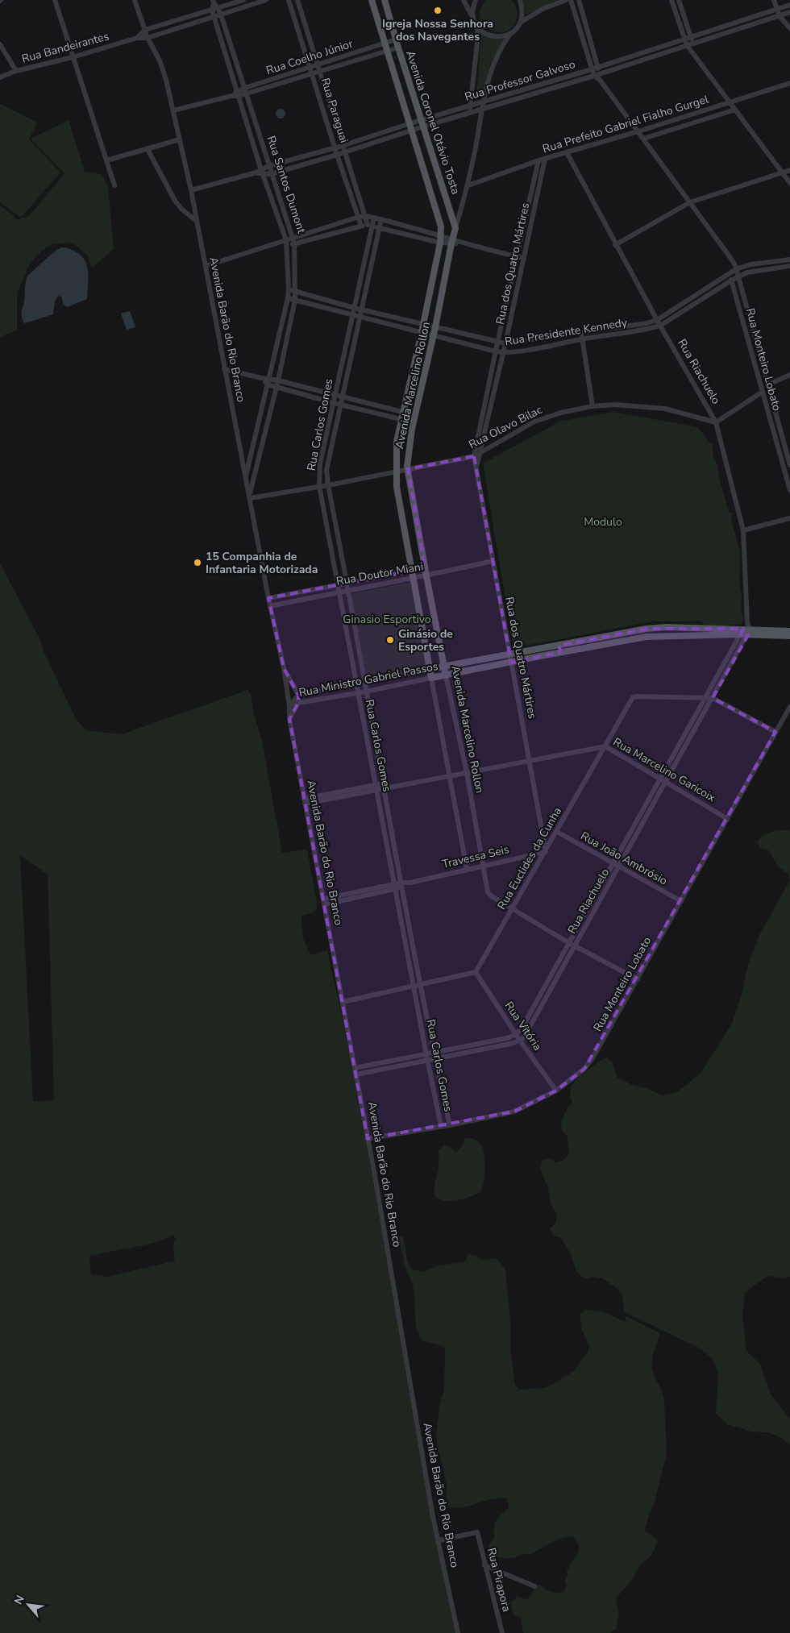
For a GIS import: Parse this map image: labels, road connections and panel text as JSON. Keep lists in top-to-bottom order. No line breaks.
{"streets":{"main road":["Avenida Coronel Otávio Tosta","Avenida Marcelino Rollon","Rua Ministro Gabriel Passos"],"street":["Rua Bandeirantes","Rua Coelho Júnior","Rua Professor Galvoso","Rua Paraguai","Rua Prefeito Gabriel Fialho Gurgel","Rua Santos Dumont","Rua dos Quatro Mártires","Avenida Barão do Rio Branco","Rua Presidente Kennedy","Rua Monteiro Lobato","Rua Riachuelo","Rua Carlos Gomes","Rua Olavo Bilac","Rua Doutor Miani","Rua Marcelino Garicoix","Travessa Seis","Rua Euclides da Cunha","Rua João Ambrósio","Rua Vitória","Rua Pirapora"]},"crossings":[["Rua Bandeirantes","Rua Santos Dumont"],["Rua Bandeirantes","Avenida Barão do Rio Branco"],["Rua Coelho Júnior","Rua Paraguai"],["Rua Coelho Júnior","Avenida Coronel Otávio Tosta"],["Rua Coelho Júnior","Rua Santos Dumont"],["Rua Coelho Júnior","Avenida Barão do Rio Branco"],["Rua Professor Galvoso","Rua Paraguai"],["Rua Professor Galvoso","Avenida Coronel Otávio Tosta"],["Rua Professor Galvoso","Rua Santos Dumont"],["Rua Professor Galvoso","Avenida Barão do Rio Branco"],["Rua Professor Galvoso","Rua Monteiro Lobato"],["Rua Professor Galvoso","Avenida Marcelino Rollon"],["Rua Paraguai","Rua Carlos Gomes"],["Avenida Coronel Otávio Tosta","Avenida Marcelino Rollon"],["Rua Prefeito Gabriel Fialho Gurgel","Rua dos Quatro Mártires"],["Rua Prefeito Gabriel Fialho Gurgel","Rua Monteiro Lobato"],["Rua Prefeito Gabriel Fialho Gurgel","Rua Riachuelo"],["Rua Prefeito Gabriel Fialho Gurgel","Avenida Marcelino Rollon"],["Rua Santos Dumont","Avenida Barão do Rio Branco"],["Rua Santos Dumont","Rua Presidente Kennedy"],["Rua Santos Dumont","Rua Olavo Bilac"],["Rua dos Quatro Mártires","Rua Presidente Kennedy"],["Rua dos Quatro Mártires","Rua Olavo Bilac"],["Rua dos Quatro Mártires","Rua Doutor Miani"],["Rua dos Quatro Mártires","Rua Ministro Gabriel Passos"],["Rua dos Quatro Mártires","Rua Marcelino Garicoix"],["Rua dos Quatro Mártires","Travessa Seis"],["Rua dos Quatro Mártires","Rua Euclides da Cunha"],["Avenida Barão do Rio Branco","Rua Monteiro Lobato"],["Avenida Barão do Rio Branco","Rua Olavo Bilac"],["Avenida Barão do Rio Branco","Rua Doutor Miani"],["Avenida Barão do Rio Branco","Rua Ministro Gabriel Passos"],["Avenida Barão do Rio Branco","Rua Marcelino Garicoix"],["Avenida Barão do Rio Branco","Travessa Seis"],["Avenida Barão do Rio Branco","Rua Pirapora"],["Rua Presidente Kennedy","Rua Monteiro Lobato"],["Rua Presidente Kennedy","Rua Riachuelo"],["Rua Presidente Kennedy","Avenida Marcelino Rollon"],["Rua Presidente Kennedy","Rua Carlos Gomes"],["Rua Monteiro Lobato","Avenida Marcelino Rollon"],["Rua Monteiro Lobato","Rua Carlos Gomes"],["Rua Monteiro Lobato","Rua Marcelino Garicoix"],["Rua Monteiro Lobato","Rua João Ambrósio"],["Rua Monteiro Lobato","Rua Vitória"],["Rua Riachuelo","Avenida Marcelino Rollon"],["Rua Riachuelo","Rua Olavo Bilac"],["Rua Riachuelo","Rua Ministro Gabriel Passos"],["Rua Riachuelo","Rua Marcelino Garicoix"],["Rua Riachuelo","Rua Euclides da Cunha"],["Rua Riachuelo","Rua João Ambrósio"],["Rua Riachuelo","Rua Vitória"],["Avenida Marcelino Rollon","Rua Olavo Bilac"],["Avenida Marcelino Rollon","Rua Doutor Miani"],["Avenida Marcelino Rollon","Rua Ministro Gabriel Passos"],["Avenida Marcelino Rollon","Rua Marcelino Garicoix"],["Avenida Marcelino Rollon","Travessa Seis"],["Avenida Marcelino Rollon","Rua Euclides da Cunha"],["Rua Carlos Gomes","Rua Olavo Bilac"],["Rua Carlos Gomes","Rua Doutor Miani"],["Rua Carlos Gomes","Rua Ministro Gabriel Passos"],["Rua Carlos Gomes","Rua Marcelino Garicoix"],["Rua Carlos Gomes","Travessa Seis"],["Rua Marcelino Garicoix","Rua Euclides da Cunha"],["Travessa Seis","Rua Euclides da Cunha"],["Rua Euclides da Cunha","Rua João Ambrósio"],["Rua Euclides da Cunha","Rua Vitória"]],"parks":["Modulo","Ginasio Esportivo"],"places":["Igreja Nossa Senhora dos Navegantes","15 Companhia de Infantaria Motorizada","Ginásio de Esportes"],"north":"top left"}
